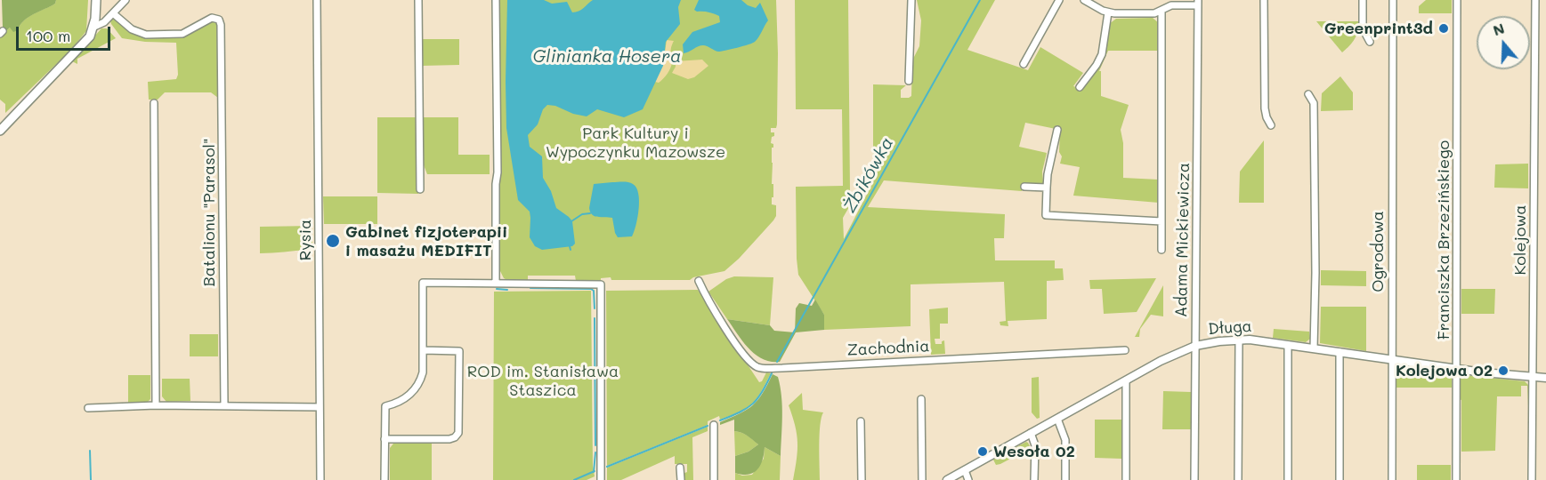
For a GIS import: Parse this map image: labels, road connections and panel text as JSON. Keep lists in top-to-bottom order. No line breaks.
{"streets":{"street":["Batalionu \"Parasol\"","Rysia","Adama Mickiewicza","Franciszka Brzezińskiego","Kolejowa","Ogrodowa","Długa","Zachodnia"]},"crossings":[["Adama Mickiewicza","Długa"],["Franciszka Brzezińskiego","Długa"],["Kolejowa","Długa"],["Ogrodowa","Długa"]],"water":["Glinianka Hosera","Żbikówka"],"parks":["Park Kultury i Wypoczynku Mazowsze","ROD im. Stanisława Staszica"],"places":["Greenprint3d","Gabinet fizjoterapii i masażu MEDIFIT","Kolejowa 02","Wesoła 02"],"scale_bar":"100 m","north":"top"}
